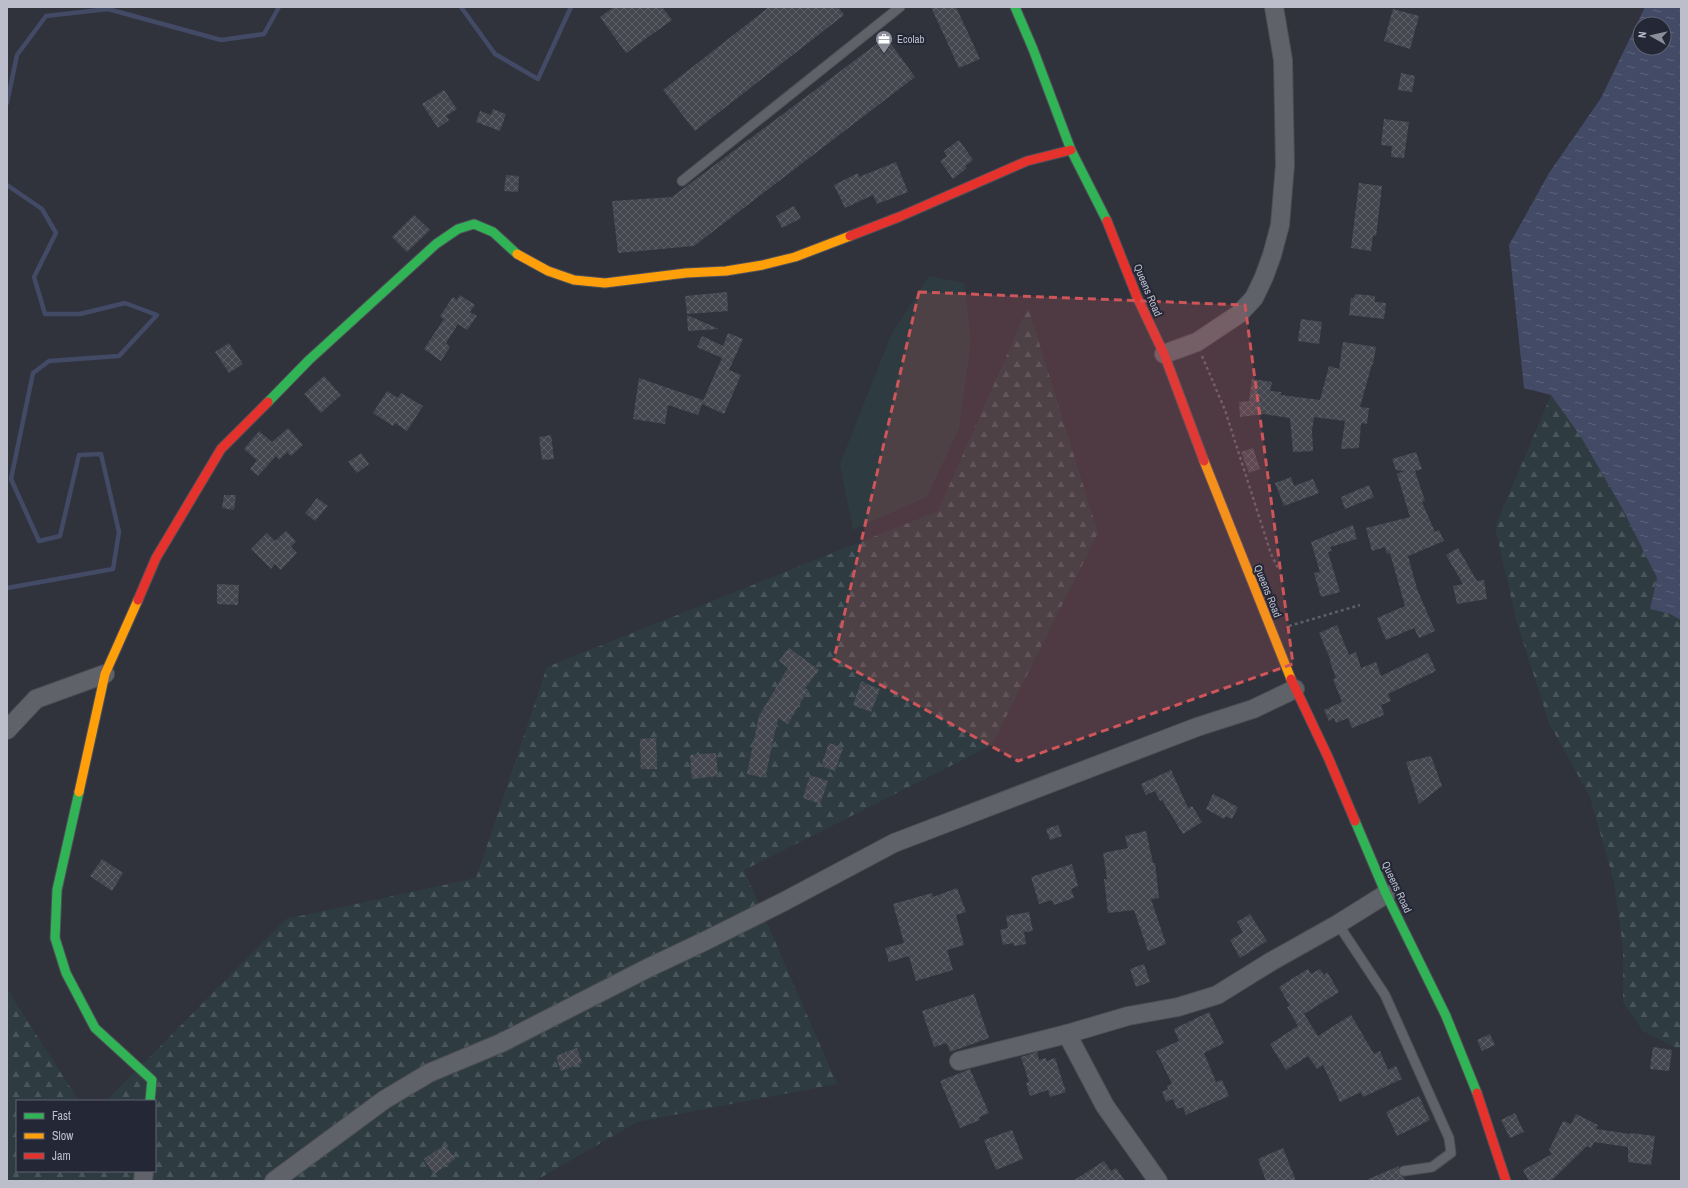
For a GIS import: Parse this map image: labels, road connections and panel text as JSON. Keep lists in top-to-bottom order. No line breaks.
{"streets":{"main road":["Queens Road"]},"places":{"office":["Ecolab"]},"legend":["Fast","Slow","Jam"],"north":"left"}
